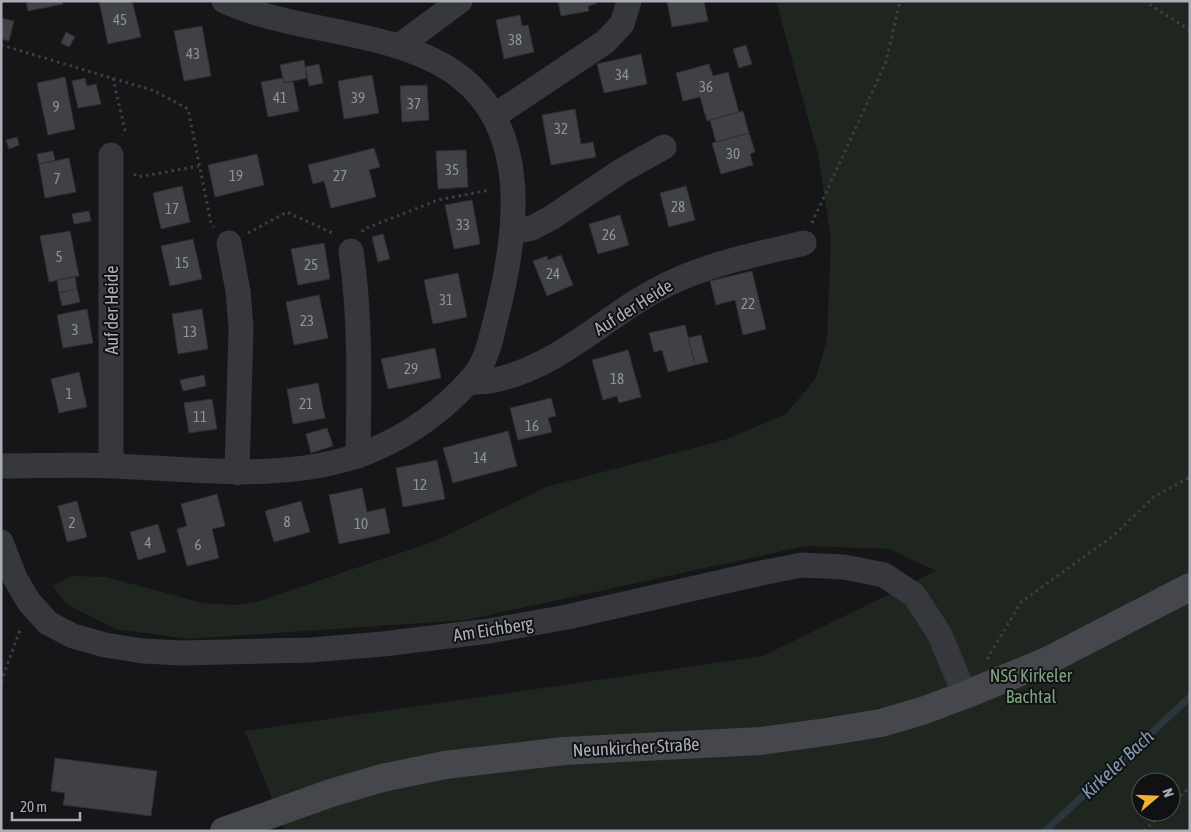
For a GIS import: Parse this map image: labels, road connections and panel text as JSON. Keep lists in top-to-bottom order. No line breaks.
{"streets":{"main road":["Neunkircher Straße"],"street":["Auf der Heide","Am Eichberg"]},"crossings":[["Am Eichberg","Neunkircher Straße"]],"water":["Kirkeler Bach"],"parks":["NSG Kirkeler Bachtal"],"house_numbers":["45","38","43","34","36","41","39","37","9","32","30","35","19","27","7","28","17","33","26","5","15","25","24","31","22","23","3","13","29","18","1","21","11","16","14","12","8","2","10","4","6"],"scale_bar":"20 m","north":"right"}
